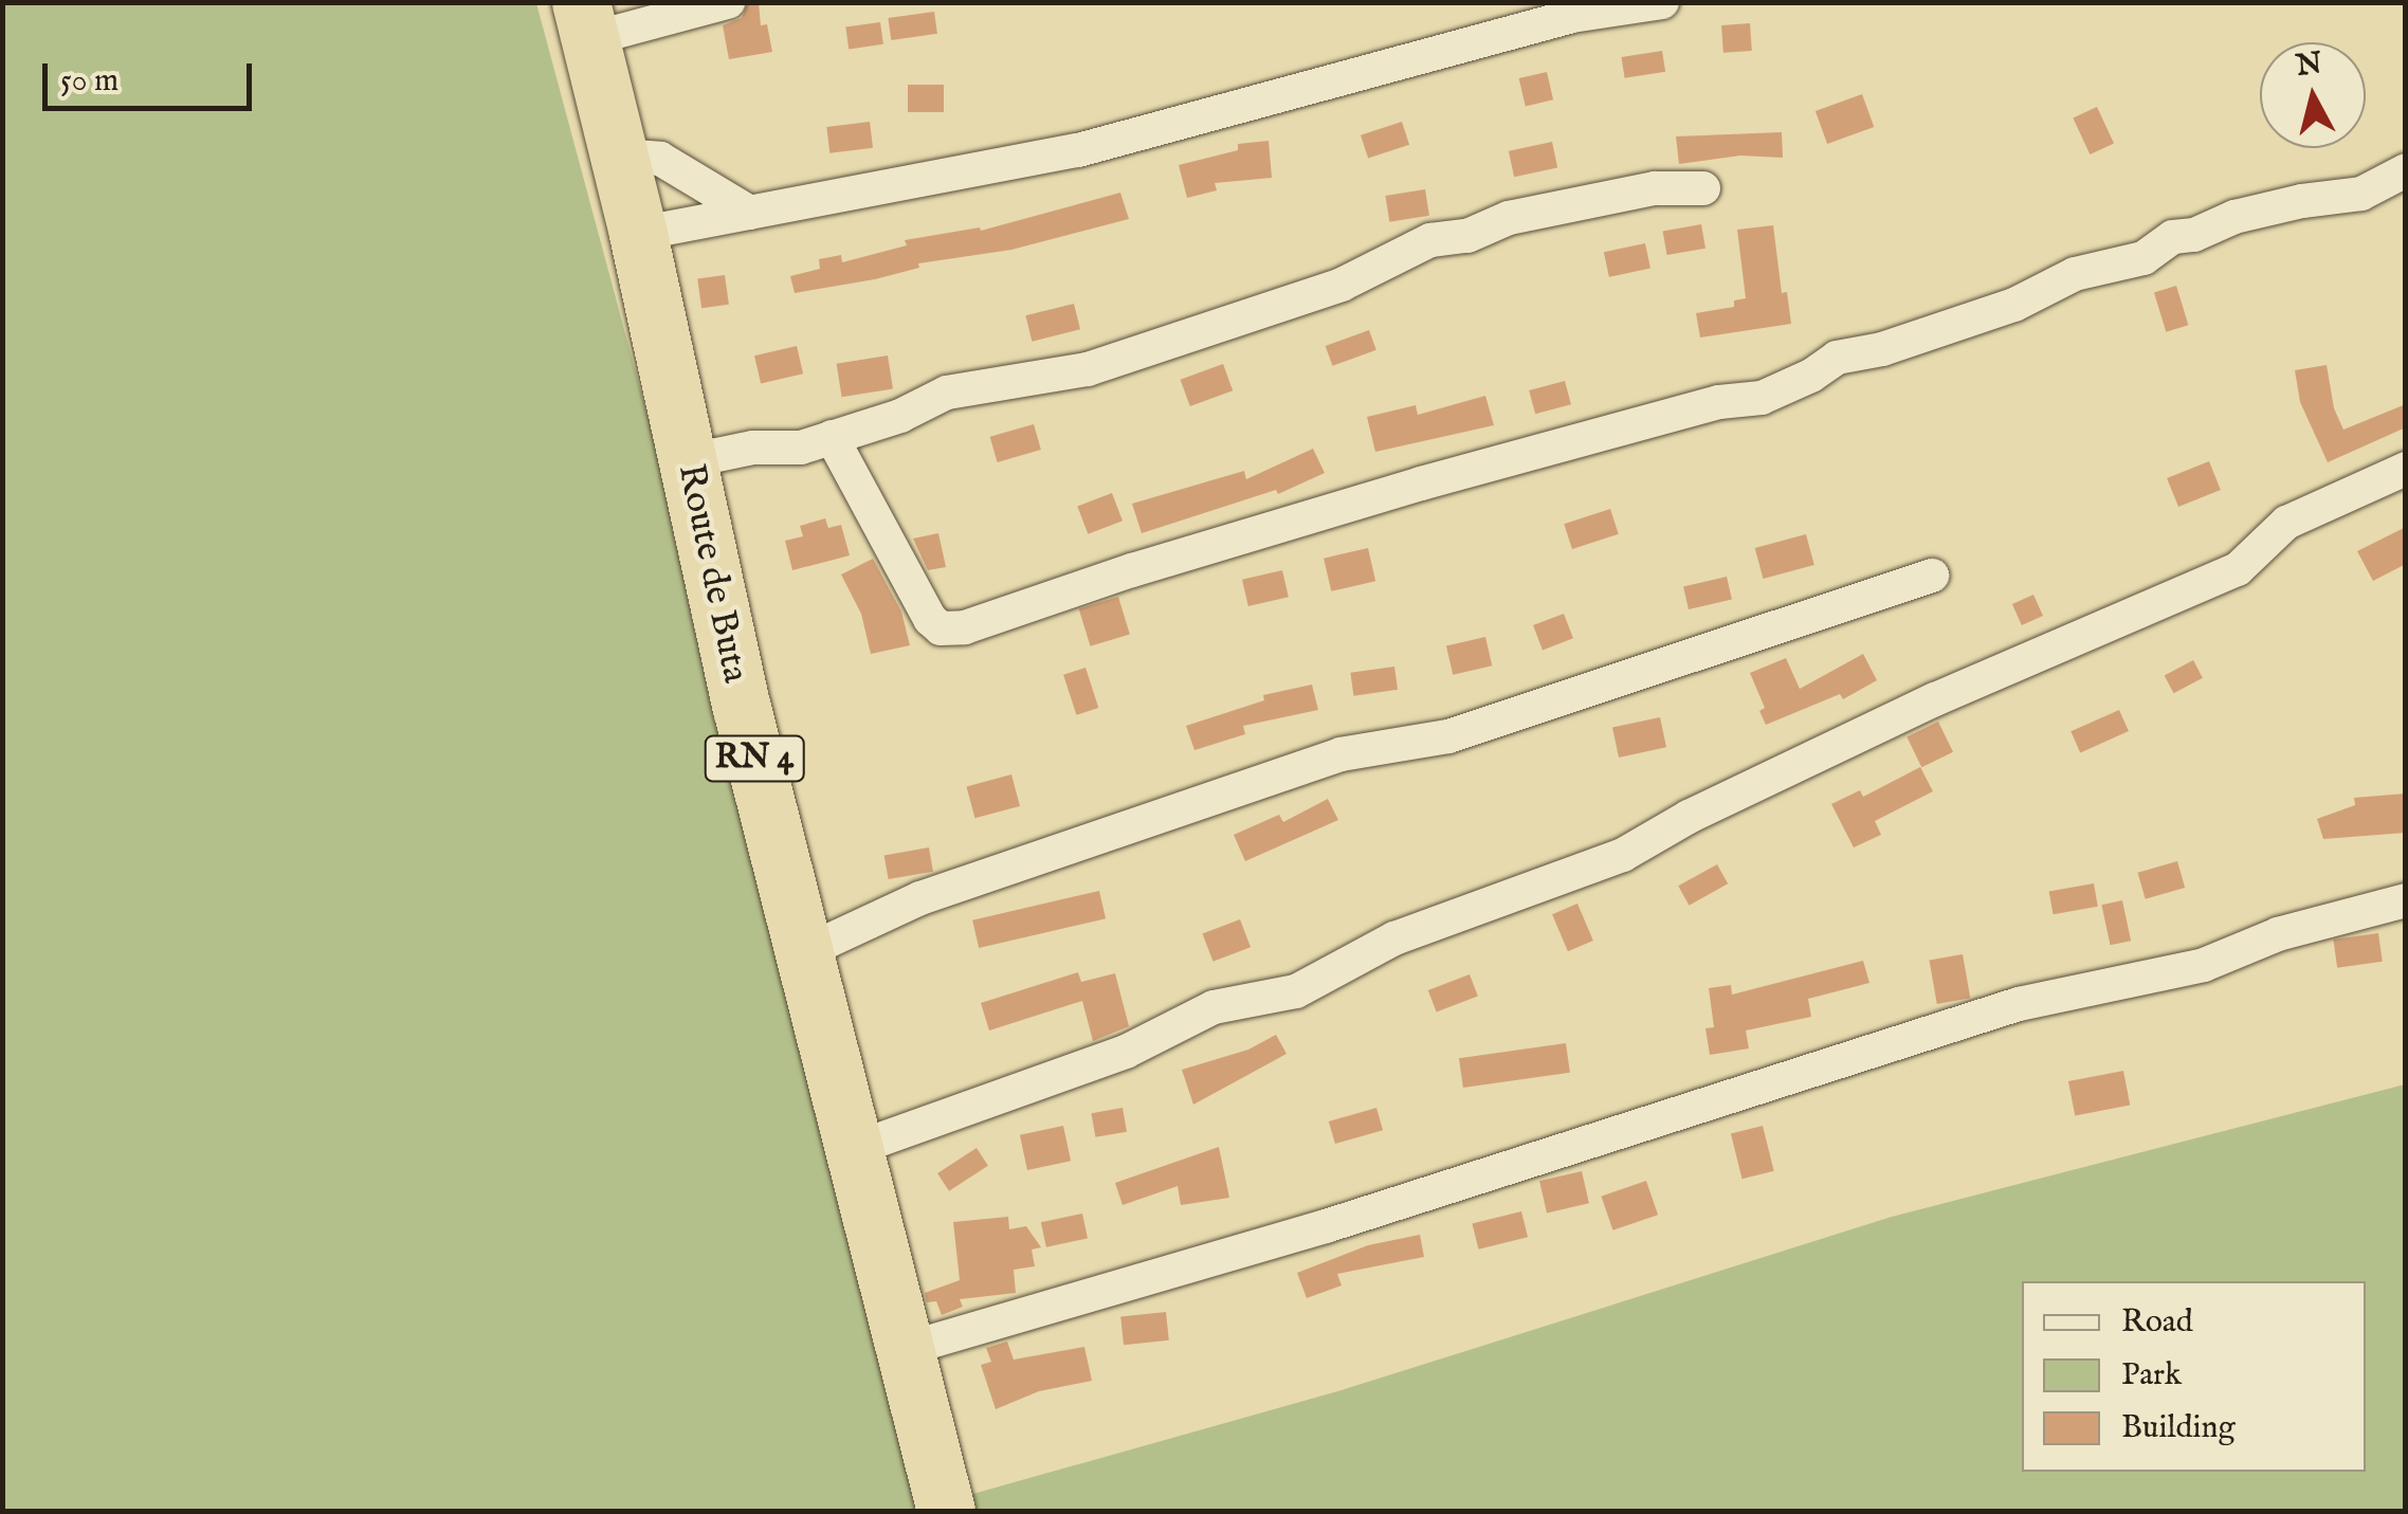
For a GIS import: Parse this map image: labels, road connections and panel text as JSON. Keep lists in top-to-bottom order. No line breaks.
{"streets":{"highway":["Route de Buta","RN 4"]},"legend":["Road","Park","Building"],"scale_bar":"50 m","north":"top"}
